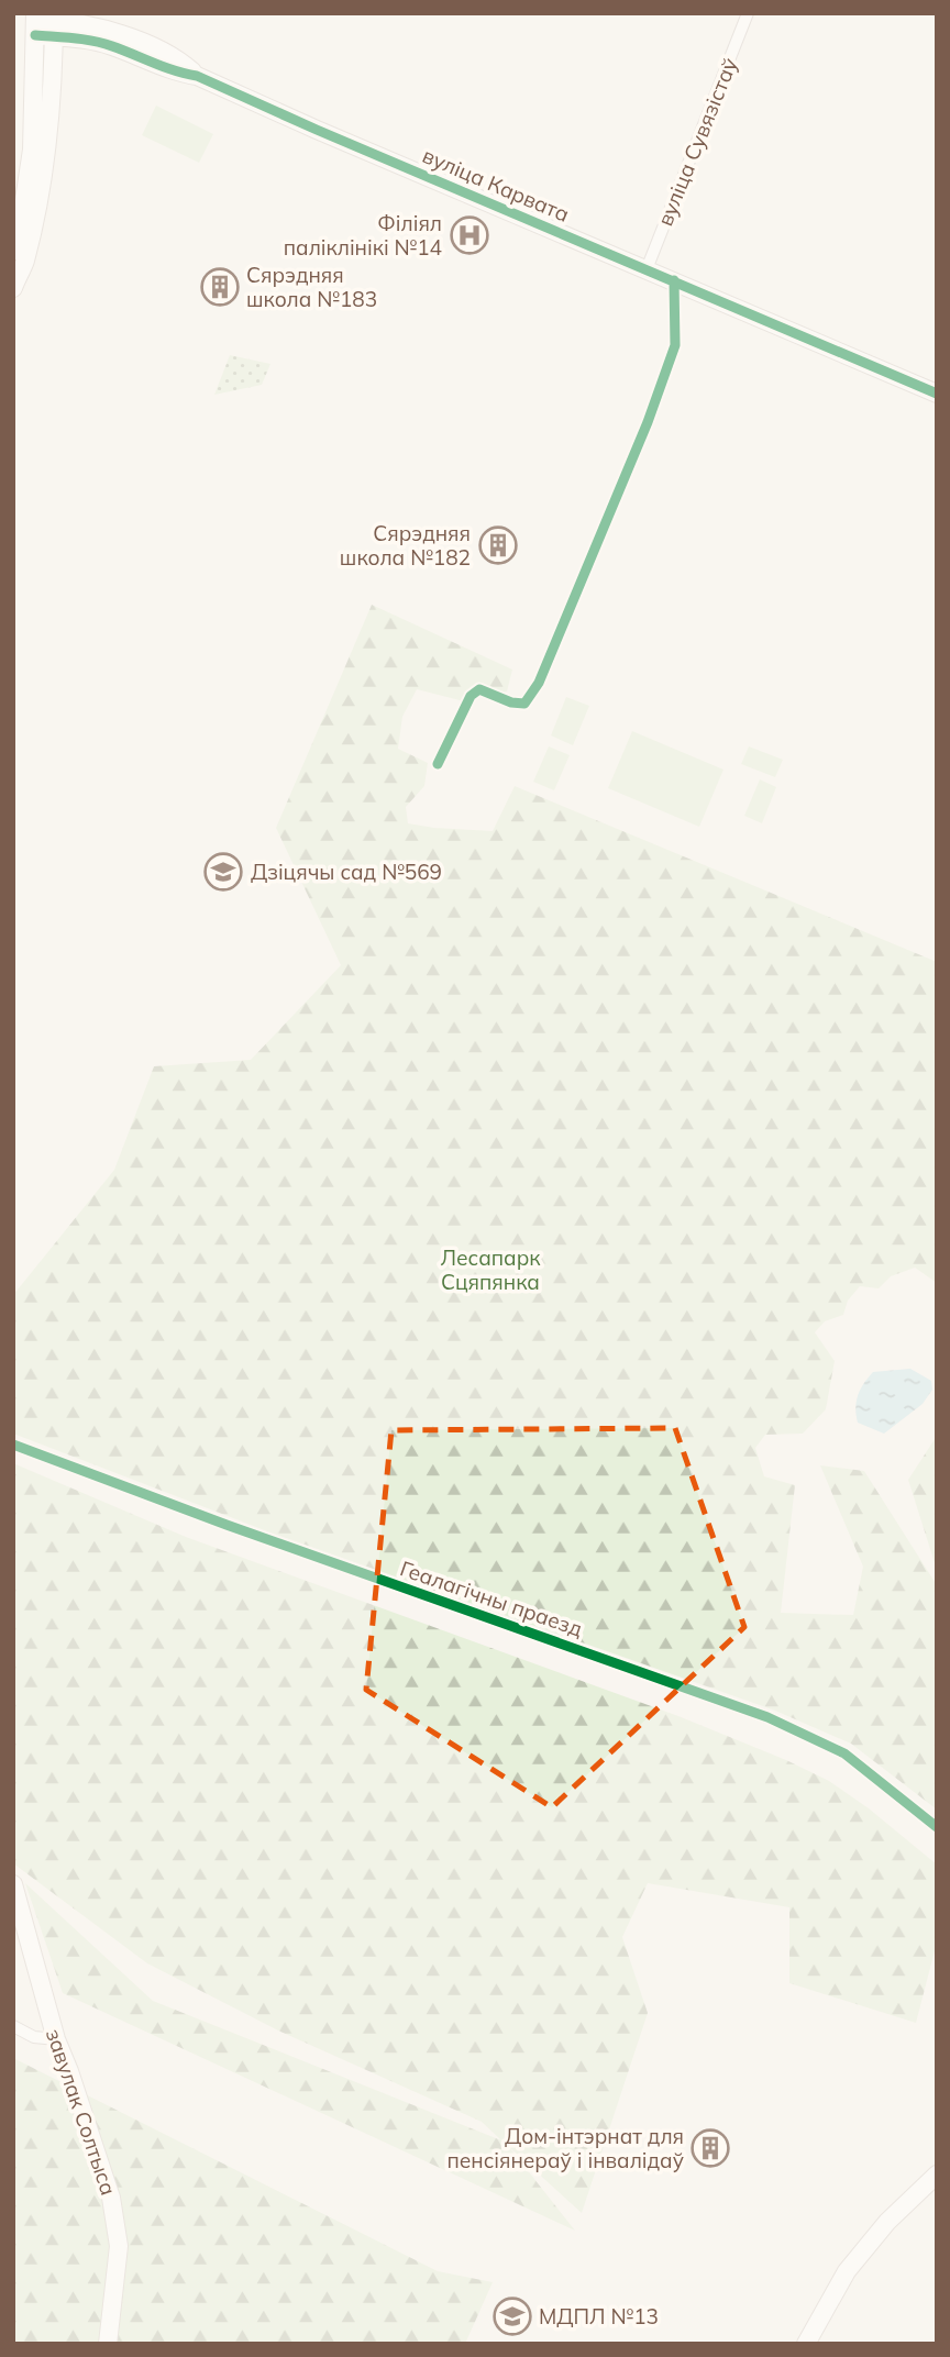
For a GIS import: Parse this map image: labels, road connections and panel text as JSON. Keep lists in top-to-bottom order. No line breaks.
{"streets":{"street":["вуліца Сувязістаў","вуліца Карвата","Геалагічны праезд","завулак Солтыса"]},"crossings":[["вуліца Сувязістаў","вуліца Карвата"]],"parks":["Лесапарк Сцяпянка"],"places":{"hospital":["Філіял паліклінікі №14"],"building":["Сярэдняя школа №183","Сярэдняя школа №182","Дом-інтэрнат для пенсіянераў і інвалідаў"],"school or university":["Дзіцячы сад №569","МДПЛ №13"]}}
